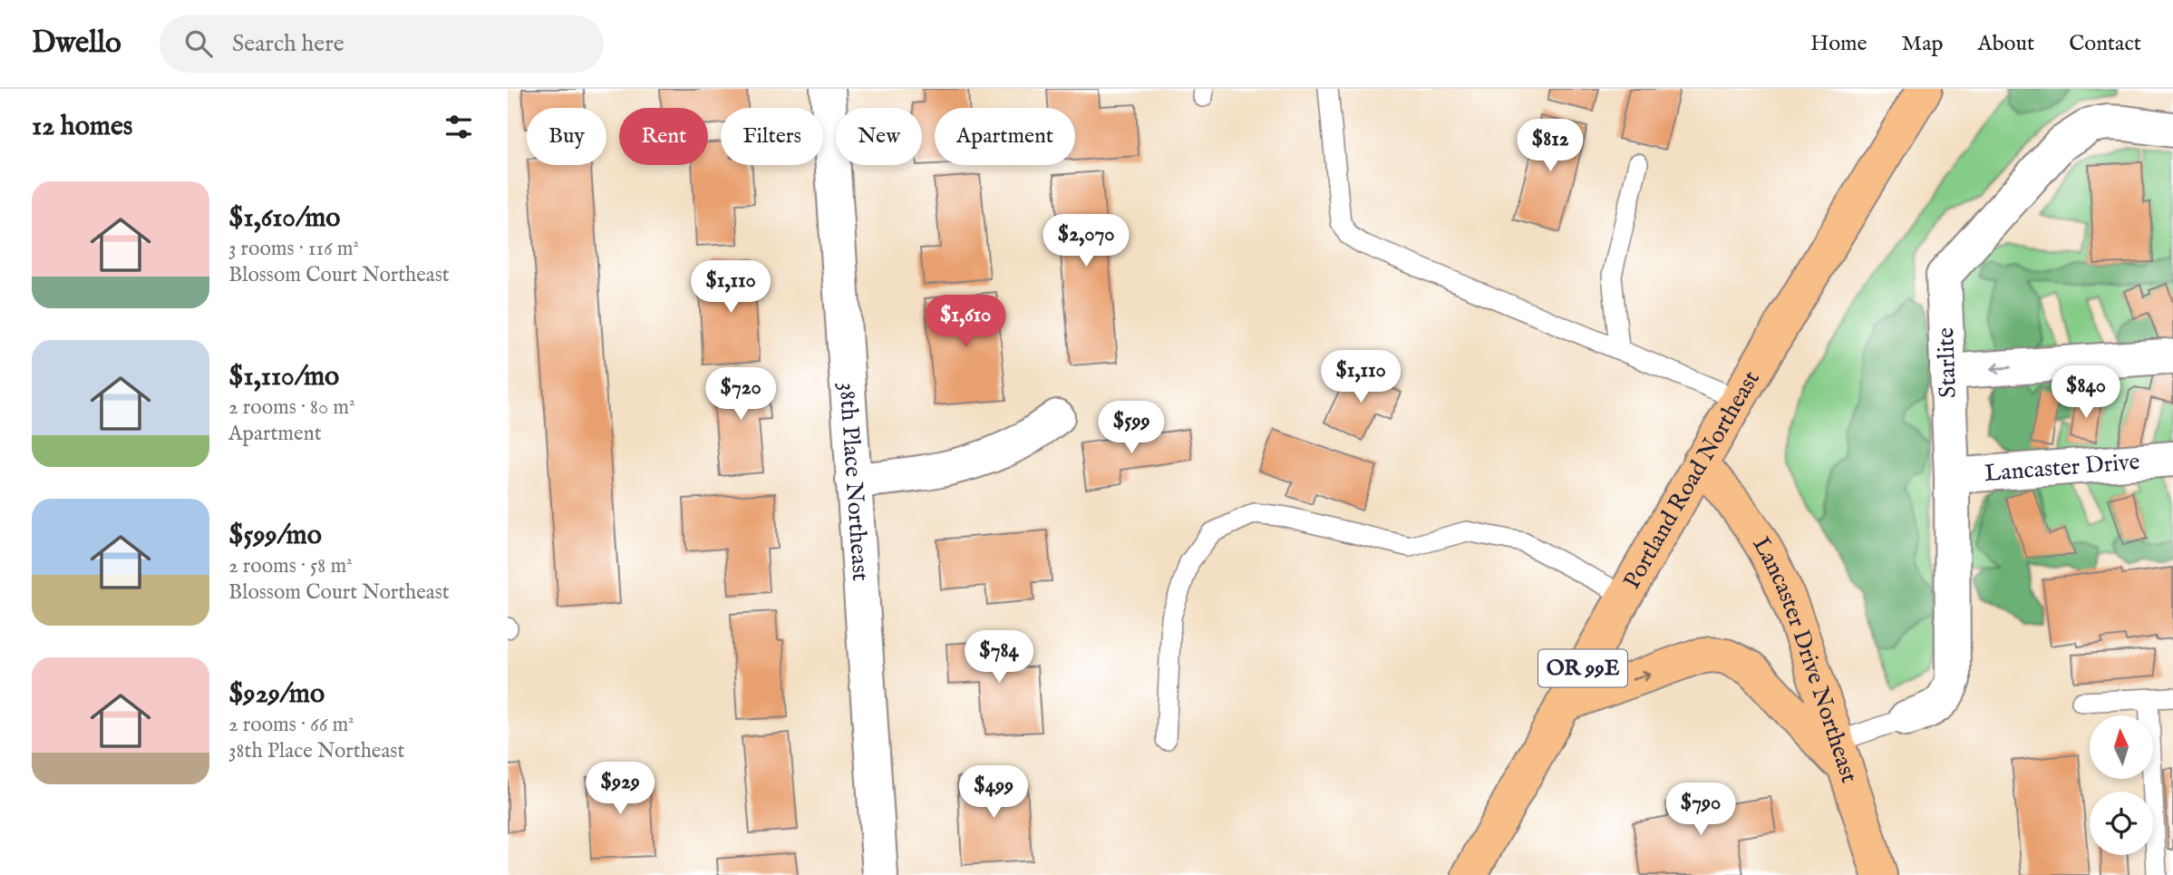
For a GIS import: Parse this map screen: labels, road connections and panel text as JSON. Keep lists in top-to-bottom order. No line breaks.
{"streets":{"main road":["Portland Road Northeast","Lancaster Drive Northeast","OR 99E"],"street":["Starlite","Lancaster Drive","38th Place Northeast"]},"crossings":[["Starlite","Lancaster Drive"],["Portland Road Northeast","Lancaster Drive Northeast"]],"north":"top","page":{"header":"Dwello","search":"Search here","nav":["Home","Map","About","Contact"],"heading":"12 homes","chip":["Buy","Rent","Filters","New","Apartment"],"price":["$812","$2,070","$1,110","$1,610","$1,110","$840","$720","$599","$784","$929","$499","$790"],"list":[{"name":"$1,610/mo","note":"3 rooms · 116 m² · Blossom Court Northeast"},{"name":"$1,110/mo","note":"2 rooms · 80 m² · Apartment"},{"name":"$599/mo","note":"2 rooms · 58 m² · Blossom Court Northeast"},{"name":"$929/mo","note":"2 rooms · 66 m² · 38th Place Northeast"}]}}
